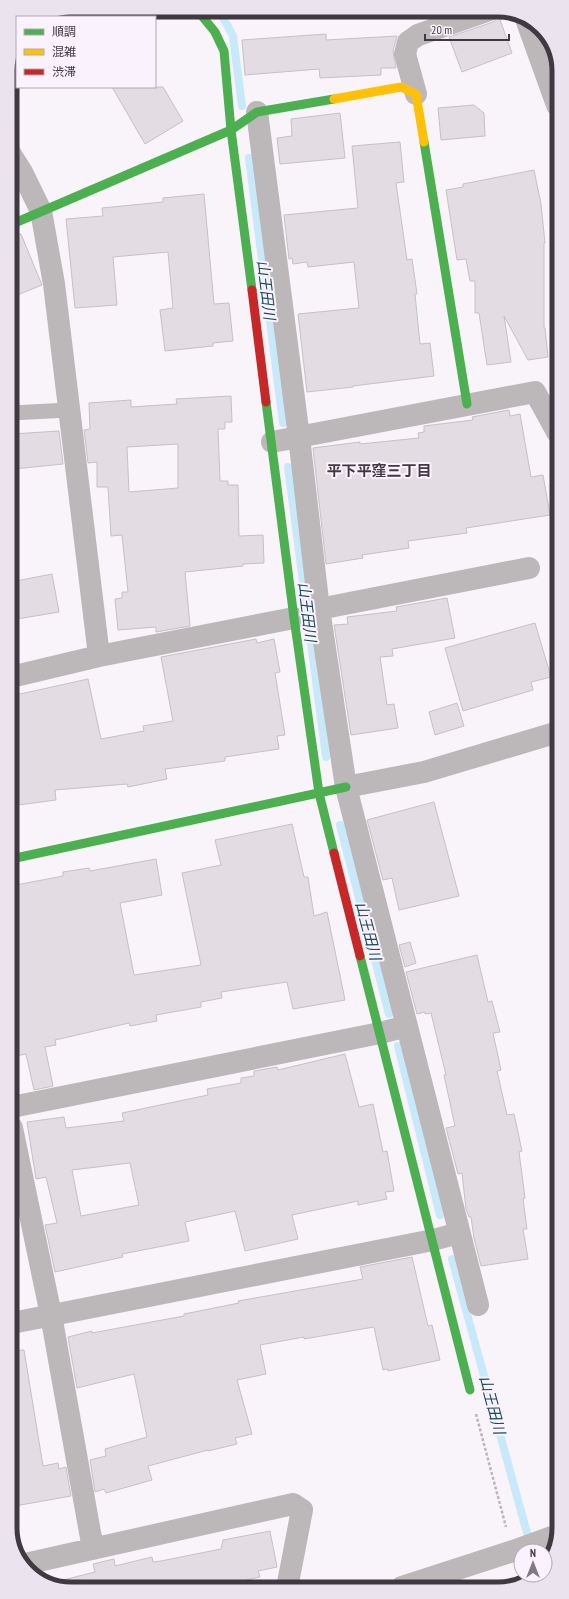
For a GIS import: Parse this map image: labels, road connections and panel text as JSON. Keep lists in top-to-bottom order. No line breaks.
{"districts":["平下平窪三丁目"],"water":["山王田川"],"legend":["順調","混雑","渋滞"],"scale_bar":"20 m","north":"top"}
